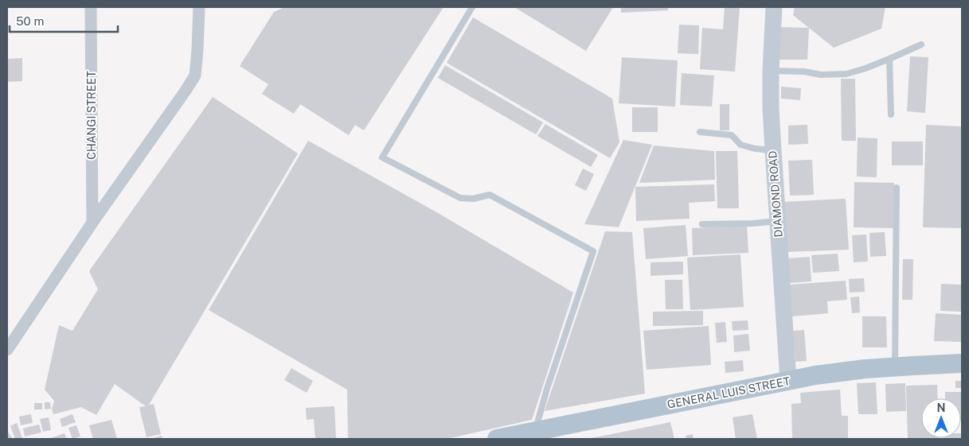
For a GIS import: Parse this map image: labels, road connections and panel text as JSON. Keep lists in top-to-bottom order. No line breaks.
{"streets":{"main road":["DIAMOND ROAD","GENERAL LUIS STREET"],"street":["CHANGI STREET"]},"crossings":[["DIAMOND ROAD","GENERAL LUIS STREET"]],"scale_bar":"50 m","north":"top"}
